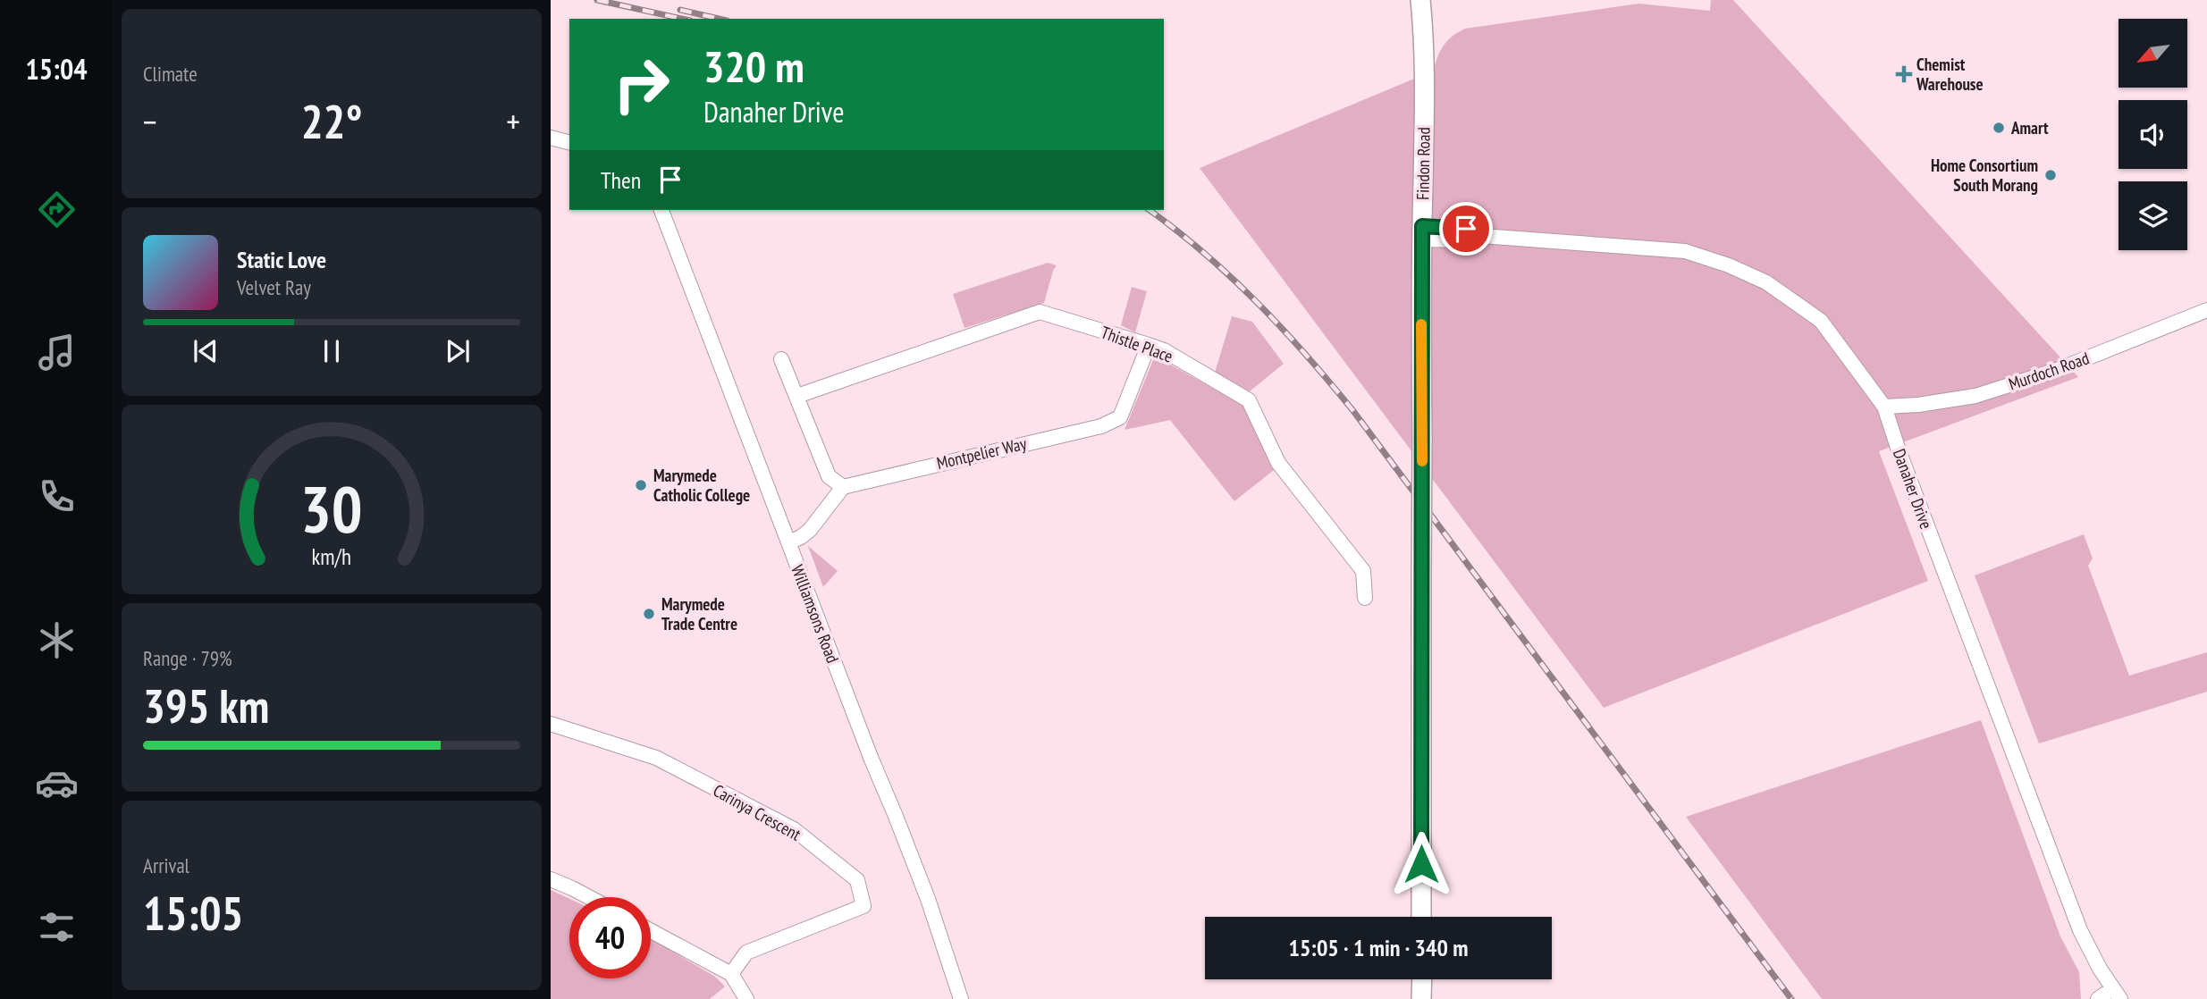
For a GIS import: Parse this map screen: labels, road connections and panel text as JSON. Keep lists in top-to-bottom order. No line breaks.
{"streets":{"street":["Findon Road","Thistle Place","Murdoch Road","Montpelier Way","Danaher Drive","Williamsons Road","Carinya Crescent"]},"crossings":[["Findon Road","Danaher Drive"],["Thistle Place","Montpelier Way"],["Murdoch Road","Danaher Drive"]],"places":{"health":["Chemist Warehouse"],"other":["Amart","Home Consortium South Morang","Marymede Catholic College","Marymede Trade Centre"]},"north":"bottom left","page":{"tabs":"15:04","tile":["Climate",["Range · 79%","395 km"],["Arrival","15:05"]],"turn":["320 m","Danaher Drive"],"heat":["−","22°","+"],"then":"Then","song":["Static Love","Velvet Ray"],"limit":"40","trip":"15:05 · 1 min · 340 m","gauge":["30","km/h"]}}
